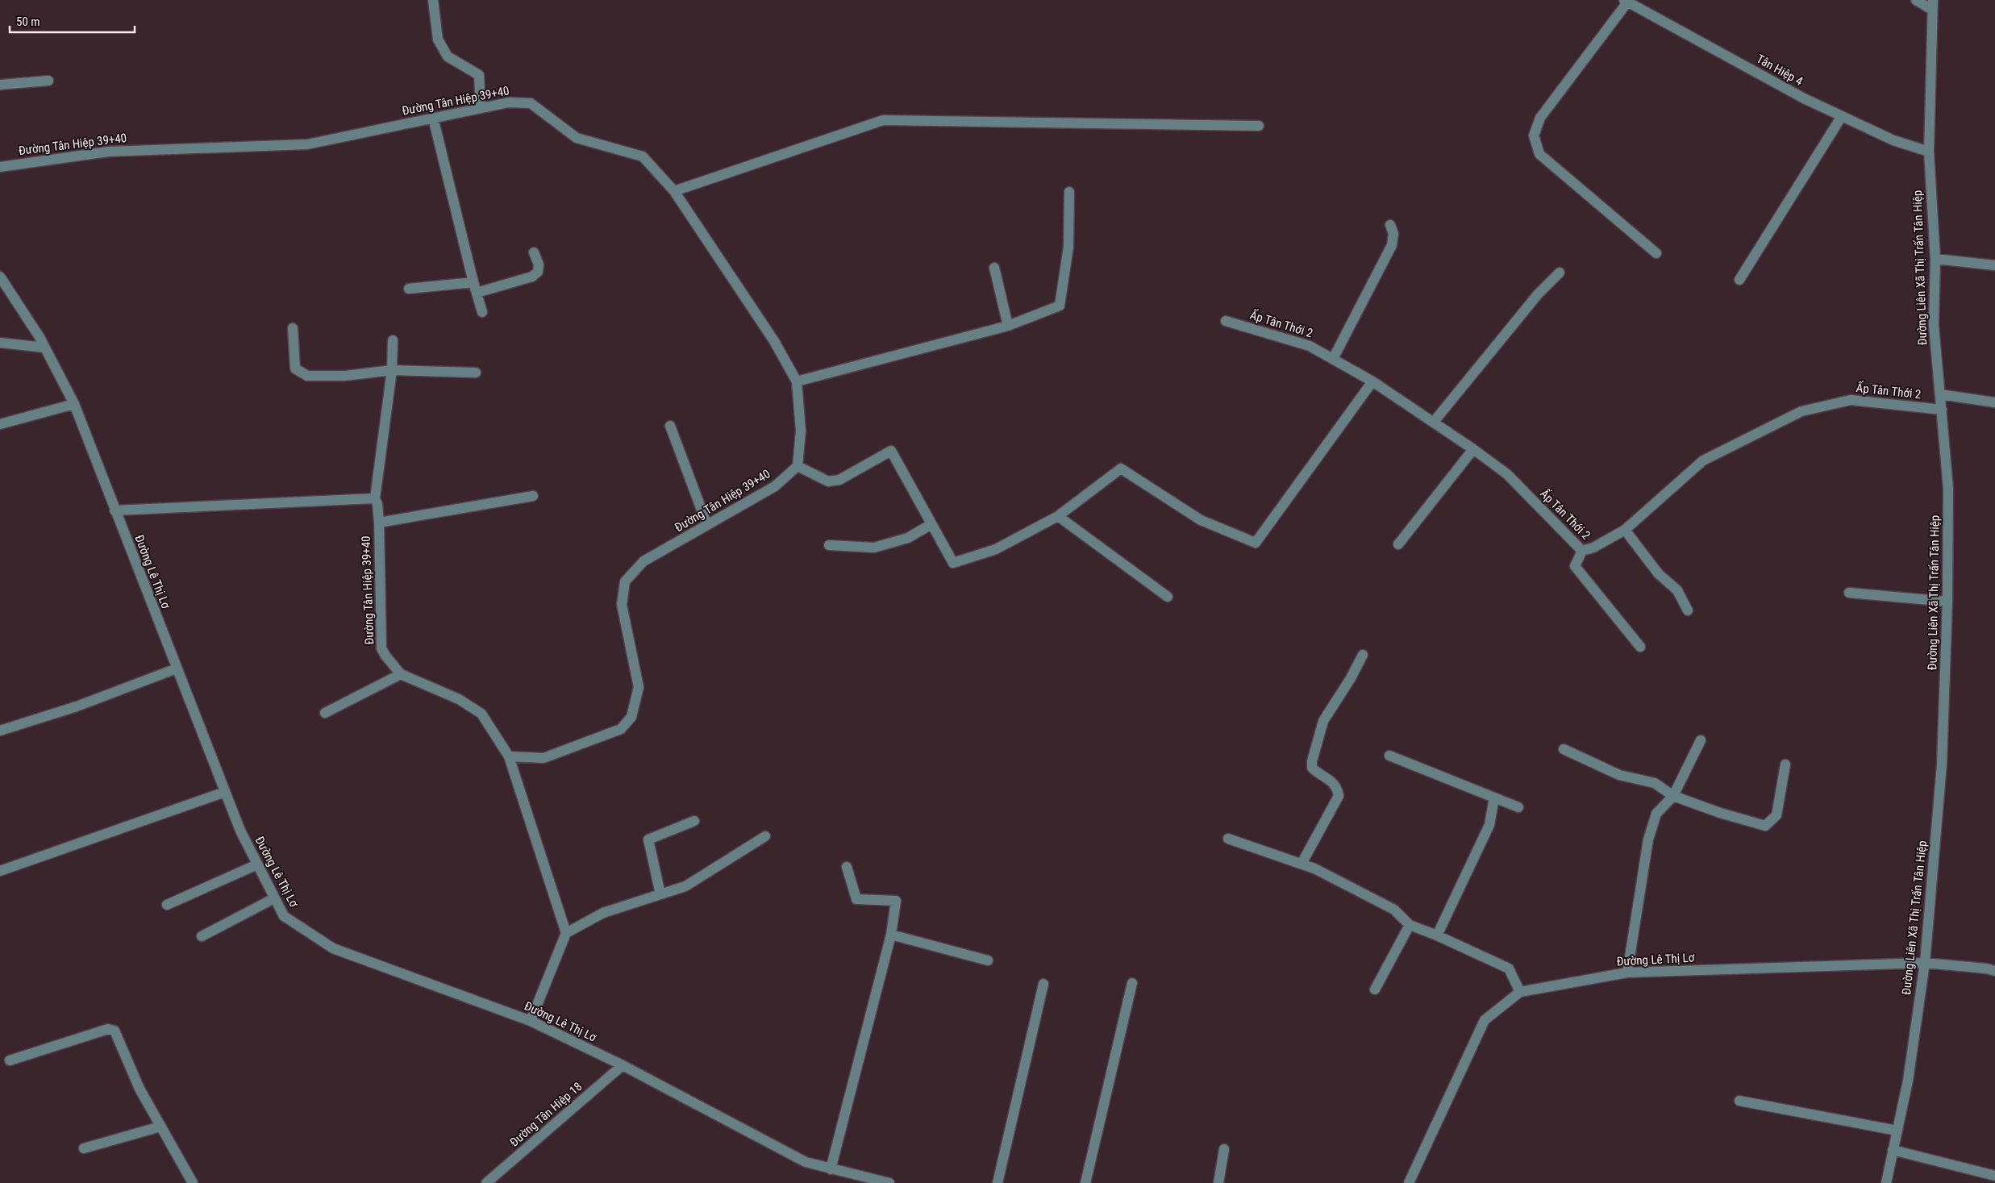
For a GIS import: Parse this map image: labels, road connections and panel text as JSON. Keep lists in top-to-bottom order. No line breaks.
{"streets":{"street":["Tân Hiệp 4","Đường Tân Hiệp 39+40","Đường Liên Xã Thị Trấn Tân Hiệp","Ấp Tân Thới 2","Đường Lê Thị Lơ","Đường Tân Hiệp 18"]},"crossings":[["Tân Hiệp 4","Đường Liên Xã Thị Trấn Tân Hiệp"],["Đường Liên Xã Thị Trấn Tân Hiệp","Ấp Tân Thới 2"],["Đường Liên Xã Thị Trấn Tân Hiệp","Đường Lê Thị Lơ"],["Đường Lê Thị Lơ","Đường Tân Hiệp 18"]],"scale_bar":"50 m"}
